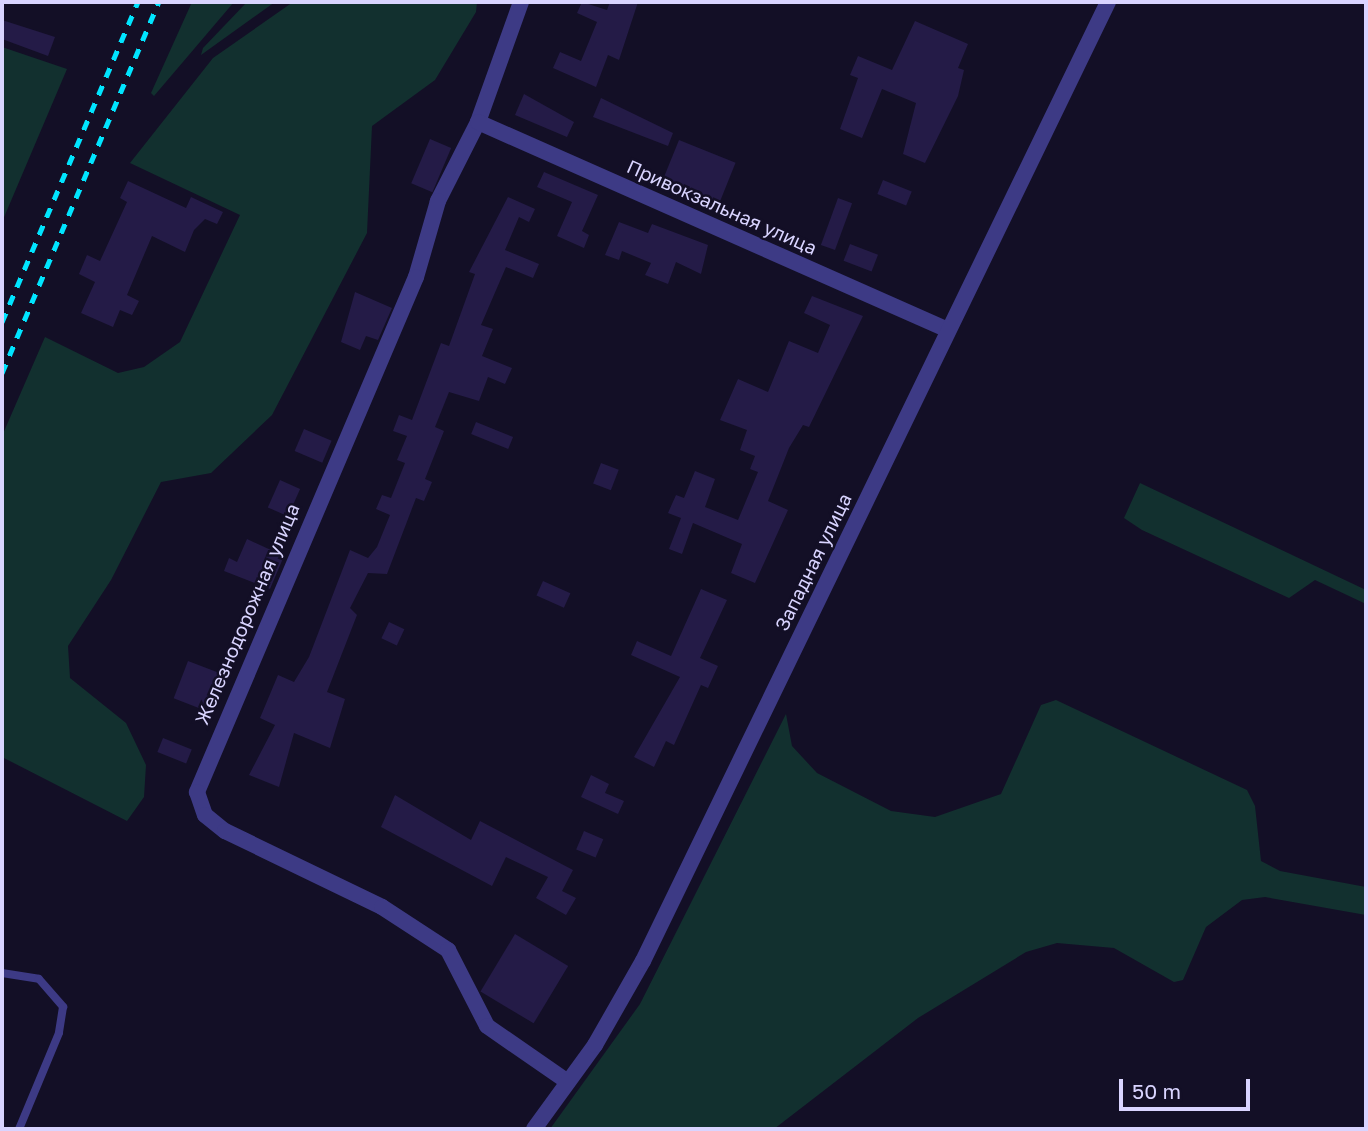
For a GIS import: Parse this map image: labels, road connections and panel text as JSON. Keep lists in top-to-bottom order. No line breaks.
{"streets":{"street":["Привокзальная улица","Западная улица","Железнодорожная улица"]},"crossings":[["Привокзальная улица","Западная улица"],["Привокзальная улица","Железнодорожная улица"],["Западная улица","Железнодорожная улица"]],"scale_bar":"50 m"}
